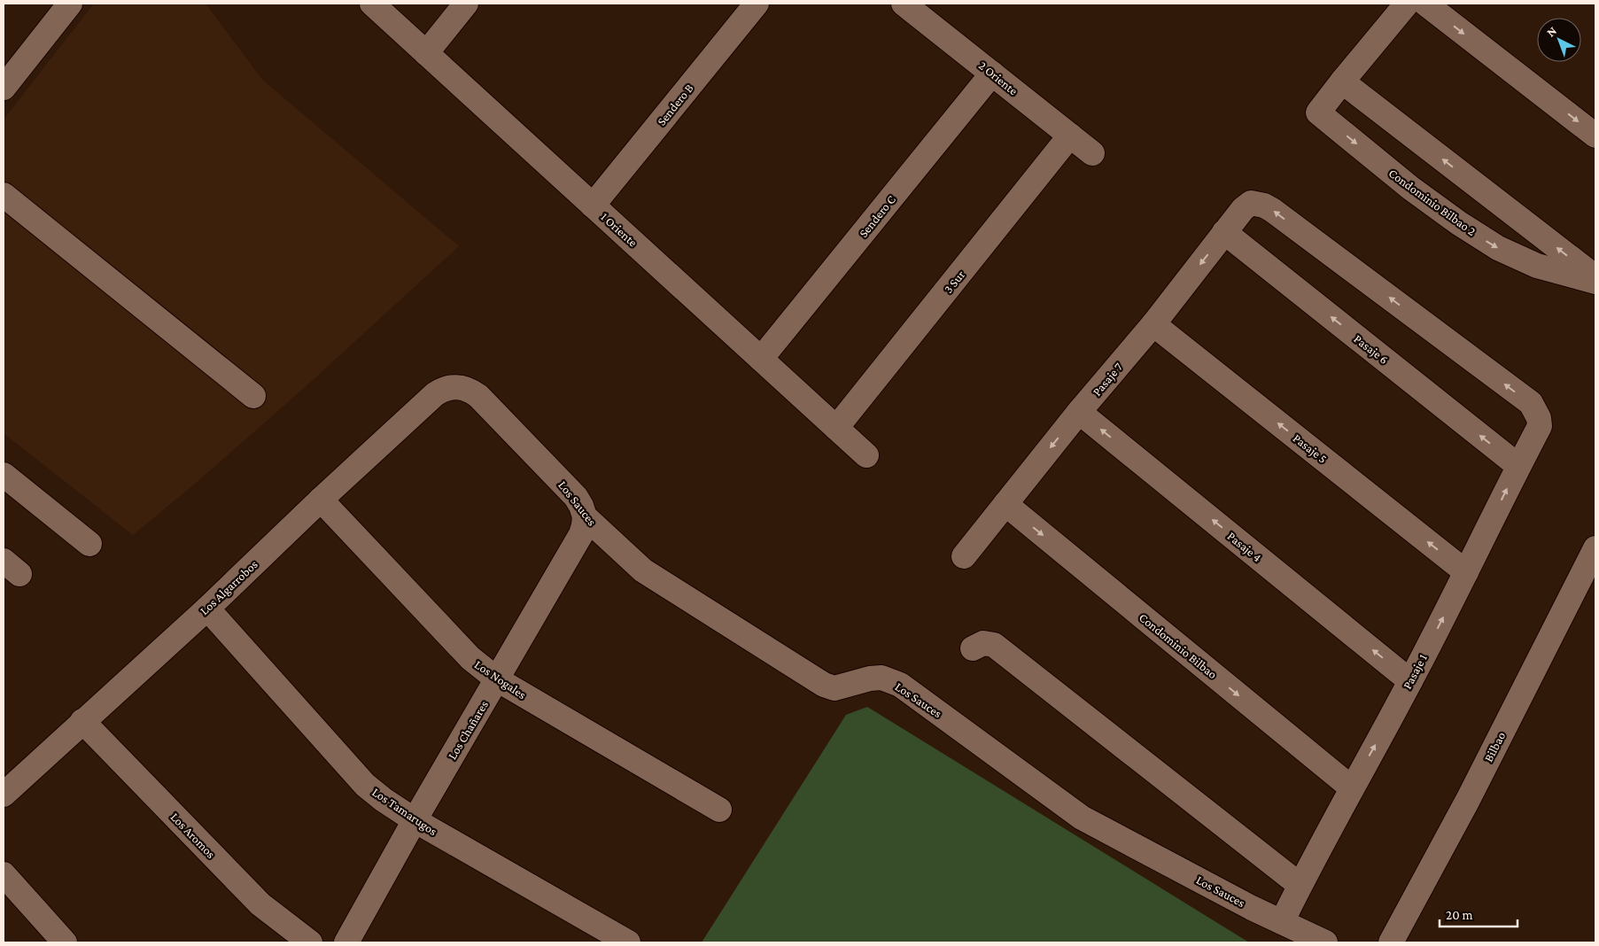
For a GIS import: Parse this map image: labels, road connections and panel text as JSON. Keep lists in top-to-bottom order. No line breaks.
{"streets":{"street":["2 Oriente","Sendero B","Condominio Bilbao 2","Sendero C","1 Oriente","3 Sur","Pasaje 6","Pasaje 7","Pasaje 5","Los Sauces","Pasaje 4","Los Algarrobos","Condominio Bilbao","Pasaje 1","Los Nogales","Los Chañares","Bilbao","Los Tamarugos","Los Aromos"]},"crossings":[["2 Oriente","Sendero C"],["2 Oriente","3 Sur"],["Sendero B","1 Oriente"],["Sendero C","1 Oriente"],["1 Oriente","3 Sur"],["Pasaje 6","Pasaje 7"],["Pasaje 6","Pasaje 1"],["Pasaje 7","Pasaje 5"],["Pasaje 7","Pasaje 4"],["Pasaje 7","Condominio Bilbao"],["Pasaje 7","Pasaje 1"],["Pasaje 5","Pasaje 1"],["Los Sauces","Los Algarrobos"],["Los Sauces","Pasaje 1"],["Los Sauces","Los Chañares"],["Pasaje 4","Pasaje 1"],["Los Algarrobos","Los Nogales"],["Los Algarrobos","Los Tamarugos"],["Los Algarrobos","Los Aromos"],["Condominio Bilbao","Pasaje 1"],["Los Nogales","Los Chañares"],["Los Chañares","Los Tamarugos"]],"one_way":["Pasaje 5","Pasaje 4","Pasaje 1"],"scale_bar":"20 m","north":"top left"}
